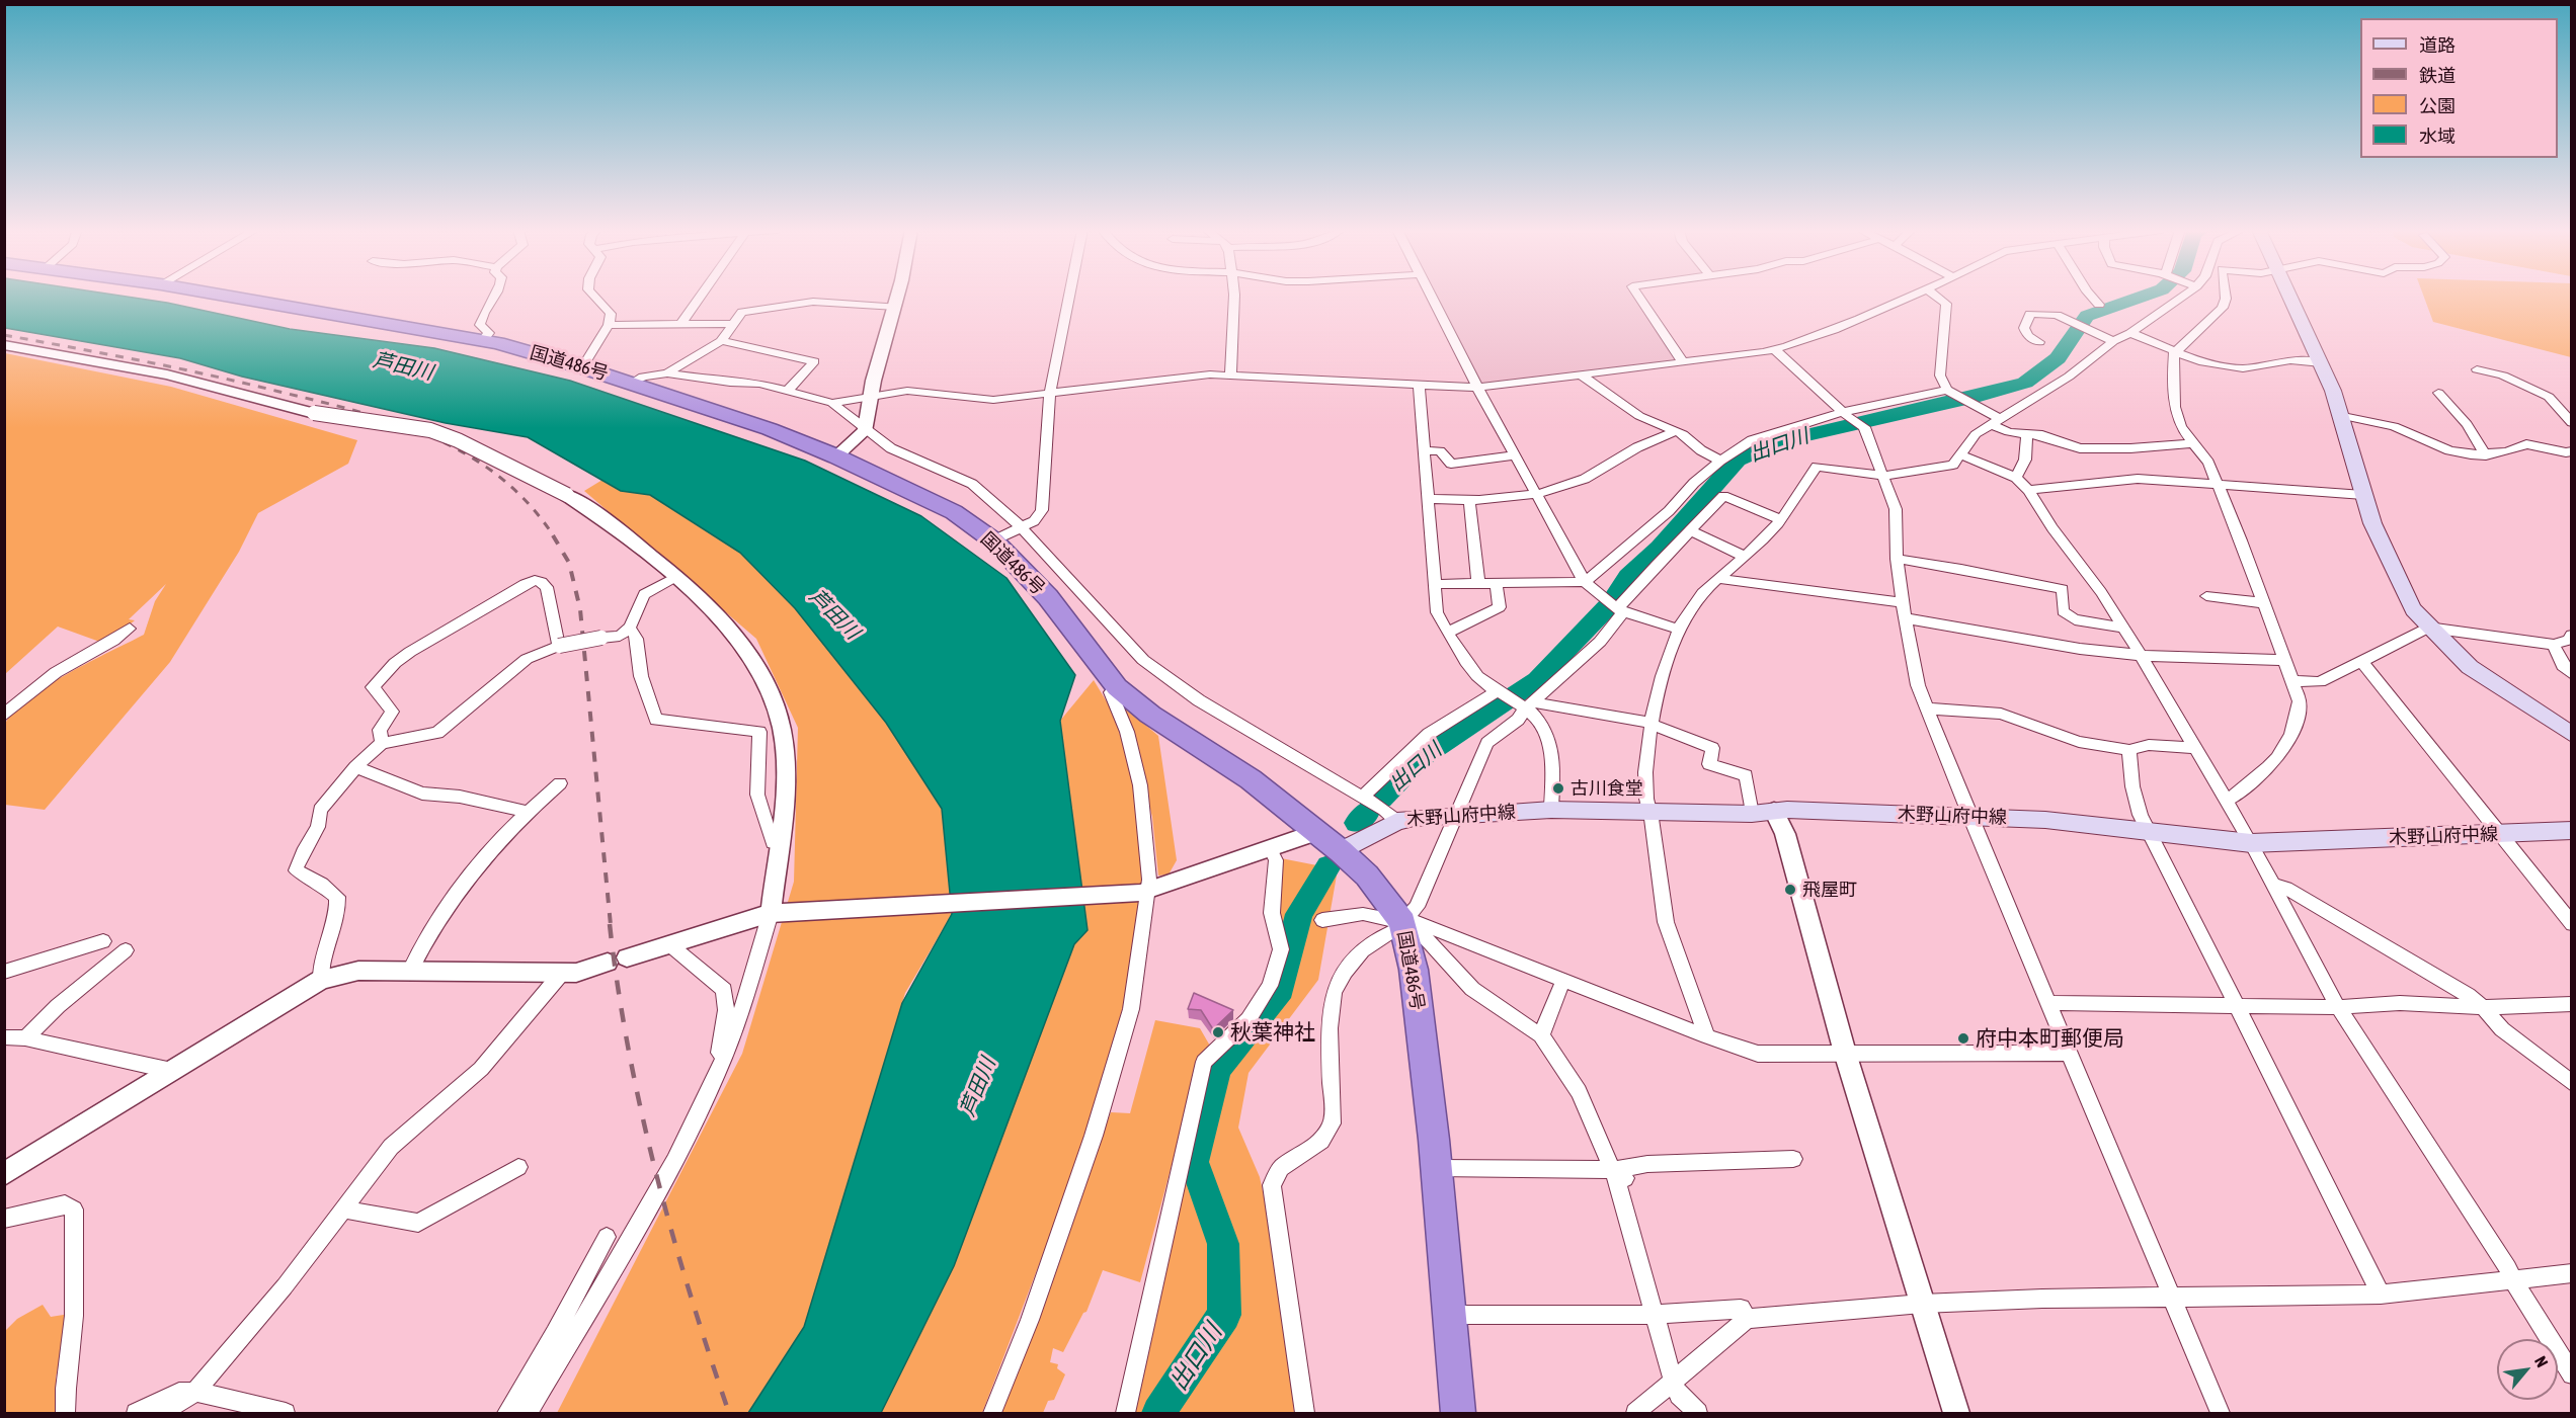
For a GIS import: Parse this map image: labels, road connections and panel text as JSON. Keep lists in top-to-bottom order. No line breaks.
{"streets":{"highway":["国道486号"],"main road":["木野山府中線"]},"crossings":[["国道486号","木野山府中線"]],"water":["芦田川","出口川"],"places":["古川食堂","飛屋町","秋葉神社","府中本町郵便局"],"legend":["道路","鉄道","公園","水域"],"north":"top right"}
